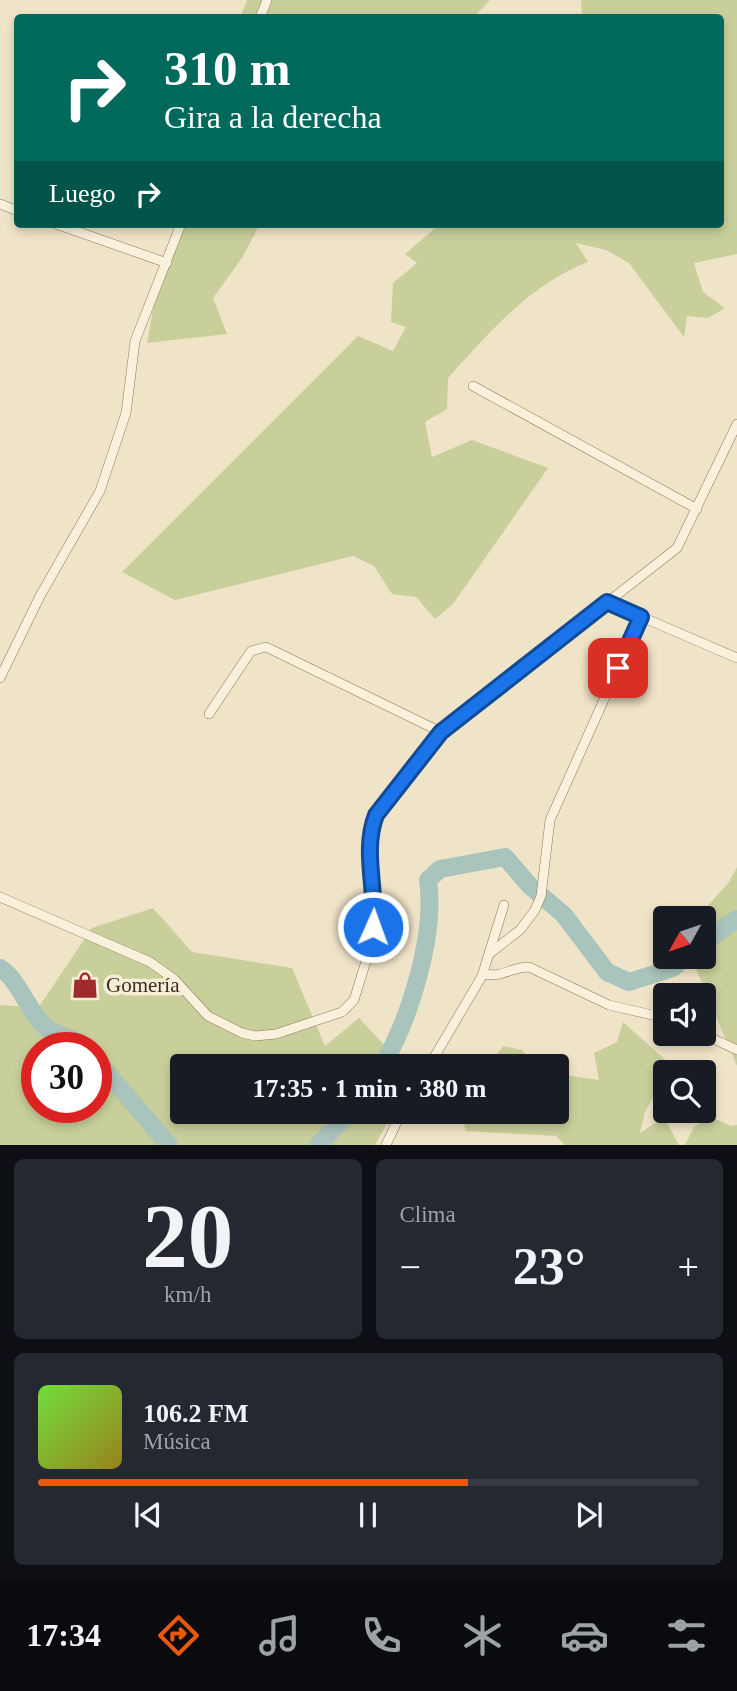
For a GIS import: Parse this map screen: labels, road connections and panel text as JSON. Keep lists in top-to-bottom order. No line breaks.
{"places":{"shop":["Gomería"]},"north":"bottom left","page":{"turn":["310 m","Gira a la derecha"],"then":"Luego","limit":"30","trip":"17:35 · 1 min · 380 m","tile":[["20","km/h"],"Clima"],"heat":["−","23°","+"],"song":["106.2 FM","Música"],"tabs":"17:34"}}
